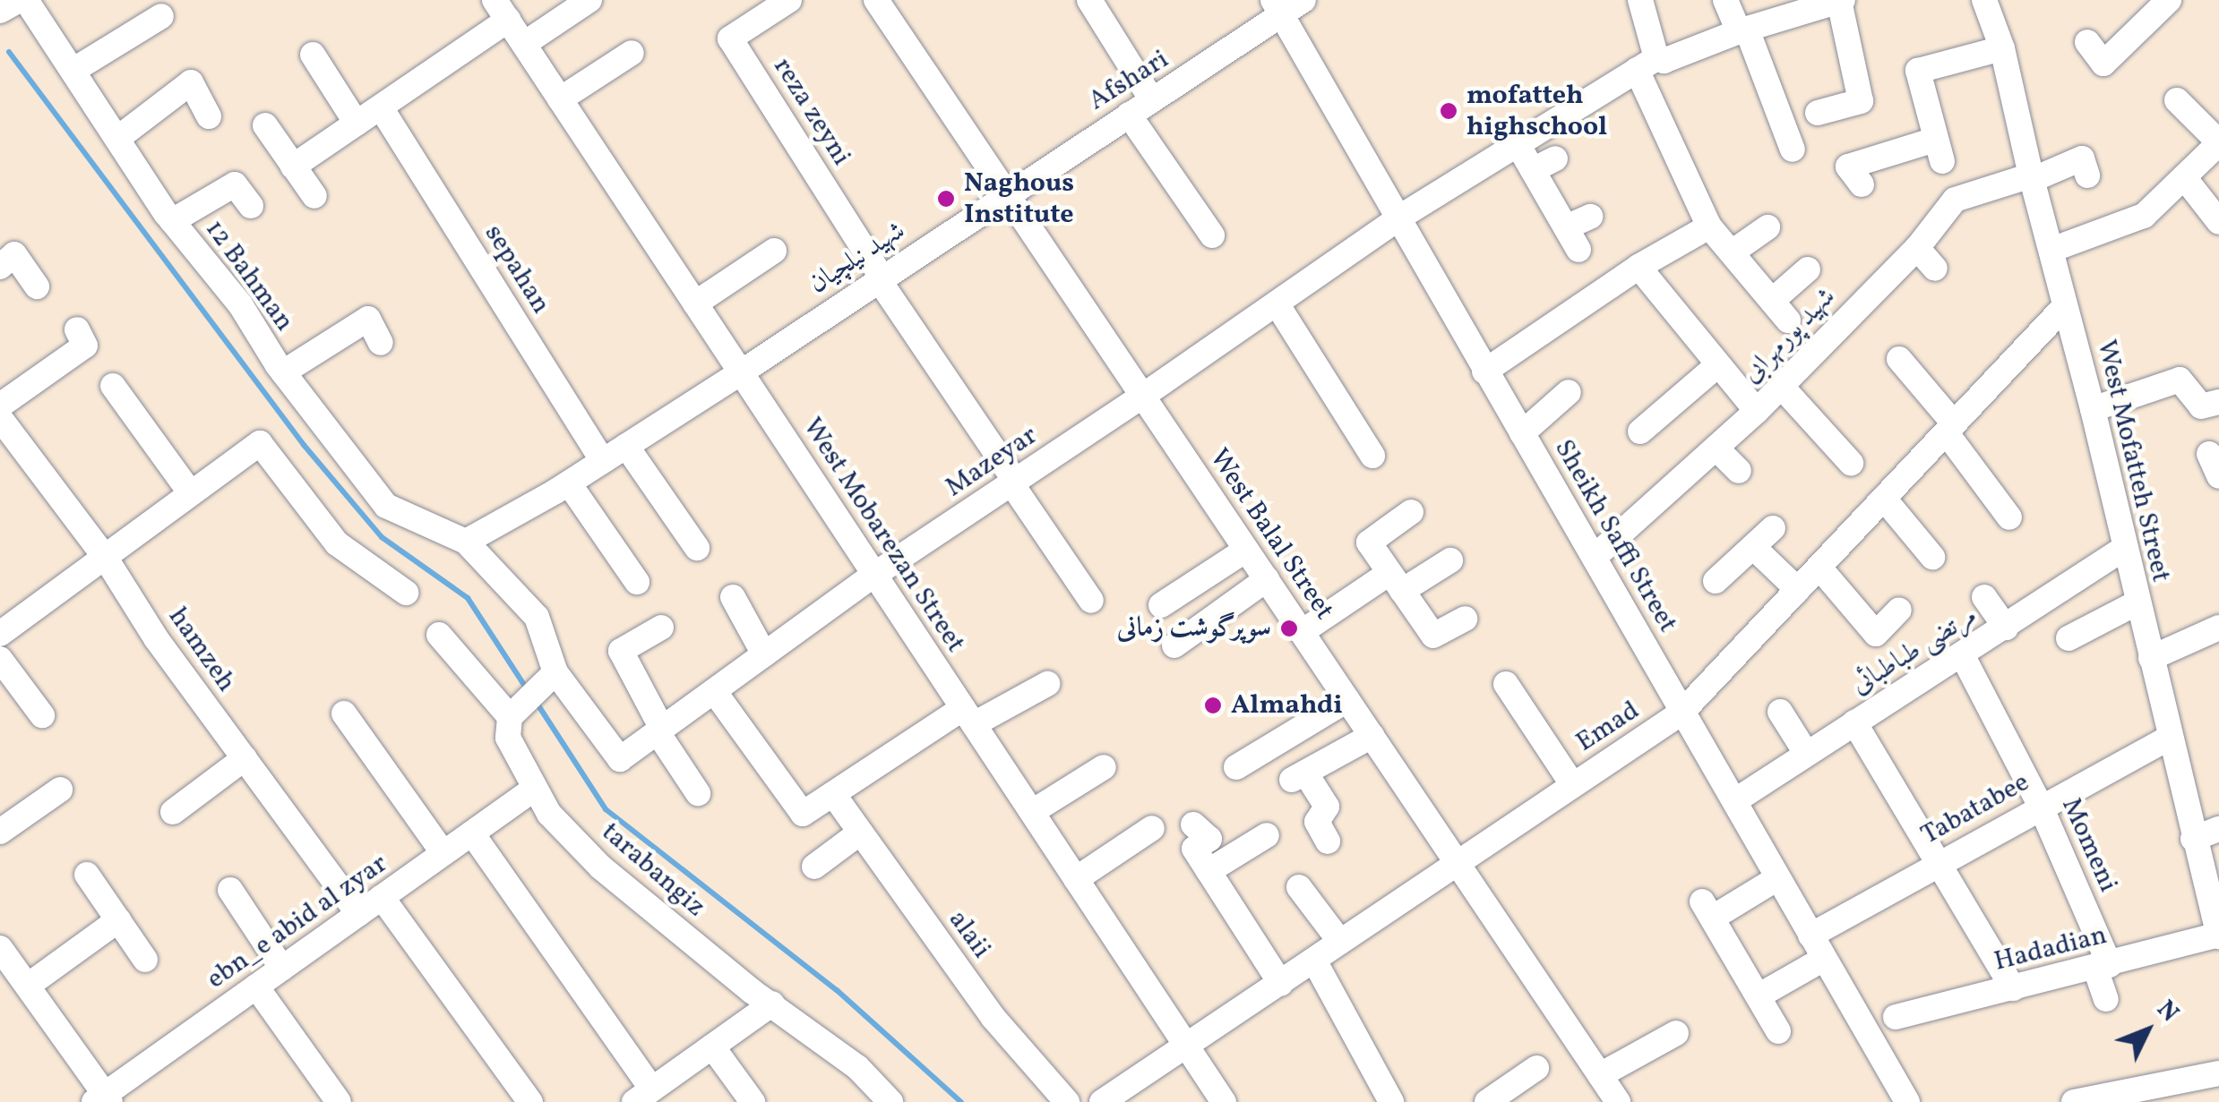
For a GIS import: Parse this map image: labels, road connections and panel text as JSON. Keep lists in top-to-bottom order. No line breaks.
{"streets":{"street":["Afshari","reza zeyni","شهید نیلچیان","sepahan","12 Bahman","شهید پورمهرابی","West Mofatteh Street","Mazeyar","West Balal Street","West Mobarezan Street","Sheikh Saffi Street","hamzeh","مرتضی طباطبائی","Emad","Tabatabee","Momeni","tarabangiz","ebn_e abid al zyar","alaii","Hadadian"]},"crossings":[["Afshari","شهید نیلچیان"],["Afshari","West Balal Street"],["Afshari","Sheikh Saffi Street"],["reza zeyni","شهید نیلچیان"],["شهید نیلچیان","sepahan"],["شهید نیلچیان","12 Bahman"],["شهید نیلچیان","West Balal Street"],["شهید نیلچیان","West Mobarezan Street"],["شهید پورمهرابی","West Mofatteh Street"],["شهید پورمهرابی","Sheikh Saffi Street"],["West Mofatteh Street","مرتضی طباطبائی"],["West Mofatteh Street","Emad"],["West Mofatteh Street","Tabatabee"],["West Mofatteh Street","Hadadian"],["Mazeyar","West Balal Street"],["Mazeyar","West Mobarezan Street"],["Mazeyar","Sheikh Saffi Street"],["West Balal Street","Emad"],["West Mobarezan Street","Emad"],["Sheikh Saffi Street","مرتضی طباطبائی"],["Sheikh Saffi Street","Emad"],["Sheikh Saffi Street","Tabatabee"],["hamzeh","ebn_e abid al zyar"],["مرتضی طباطبائی","Momeni"],["Tabatabee","Momeni"],["Momeni","Hadadian"],["tarabangiz","ebn_e abid al zyar"]],"places":["mofatteh highschool","Naghous Institute","سوپرگوشت زمانی","Almahdi"],"north":"top right"}
